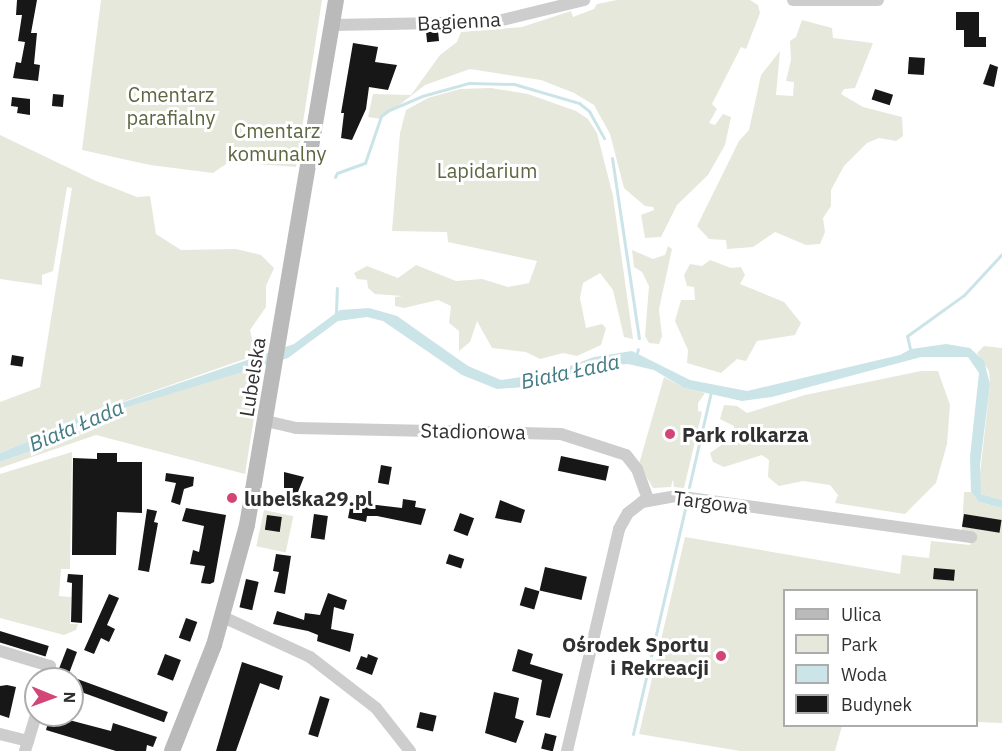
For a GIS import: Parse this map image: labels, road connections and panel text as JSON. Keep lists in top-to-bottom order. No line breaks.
{"streets":{"street":["Bagienna","Lubelska","Stadionowa","Targowa"]},"crossings":[["Bagienna","Lubelska"],["Lubelska","Stadionowa"],["Stadionowa","Targowa"]],"water":["Biała Łada"],"parks":["Cmentarz parafialny","Cmentarz komunalny","Lapidarium"],"places":["Park rolkarza","lubelska29.pl","Ośrodek Sportu i Rekreacji"],"legend":["Ulica","Park","Woda","Budynek"],"north":"right"}
